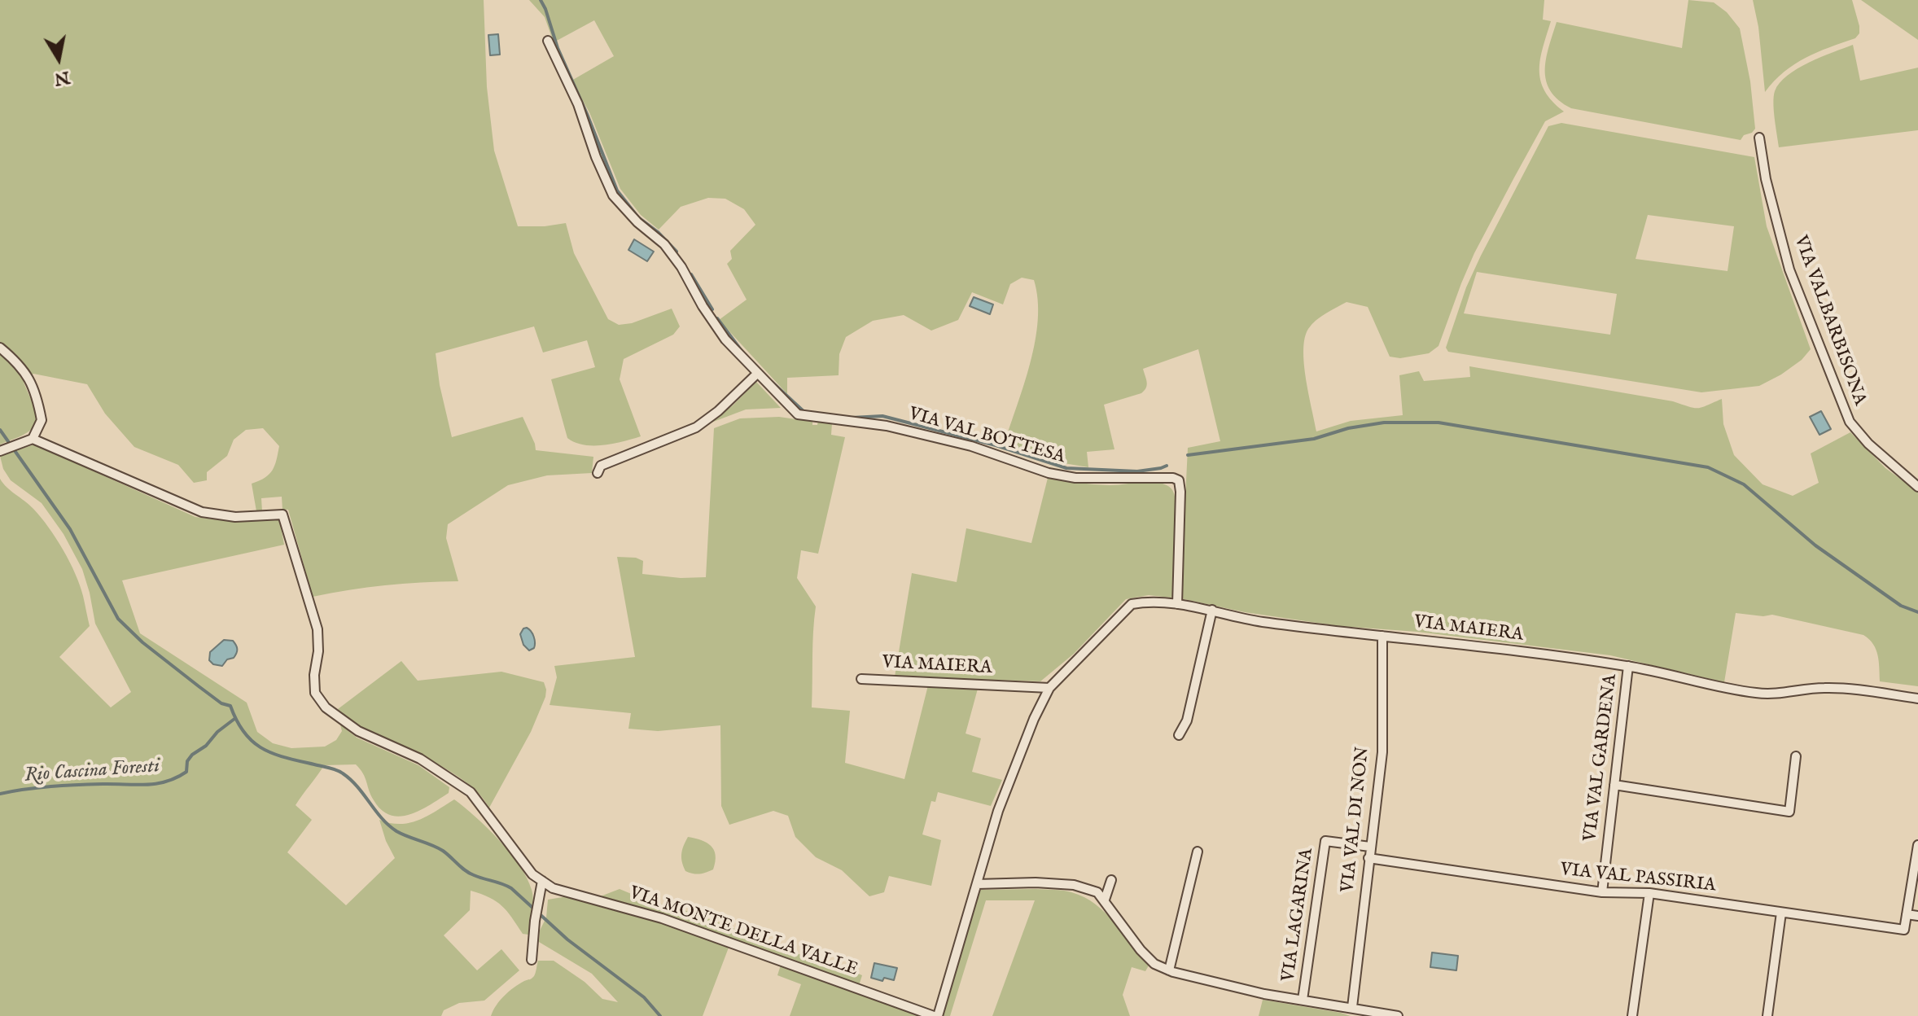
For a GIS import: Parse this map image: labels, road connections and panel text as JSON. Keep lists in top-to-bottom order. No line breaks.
{"streets":{"street":["VIA VALBARBISONA","VIA VAL BOTTESA","VIA MAIERA","VIA VAL GARDENA","VIA VAL DI NON","VIA VAL PASSIRIA","VIA LAGARINA","VIA MONTE DELLA VALLE"]},"crossings":[["VIA VAL BOTTESA","VIA MAIERA"],["VIA MAIERA","VIA VAL GARDENA"],["VIA MAIERA","VIA VAL DI NON"],["VIA MAIERA","VIA MONTE DELLA VALLE"],["VIA VAL GARDENA","VIA VAL PASSIRIA"],["VIA VAL DI NON","VIA VAL PASSIRIA"],["VIA VAL DI NON","VIA LAGARINA"]],"water":["Rio Cascina Foresti"],"north":"bottom"}
